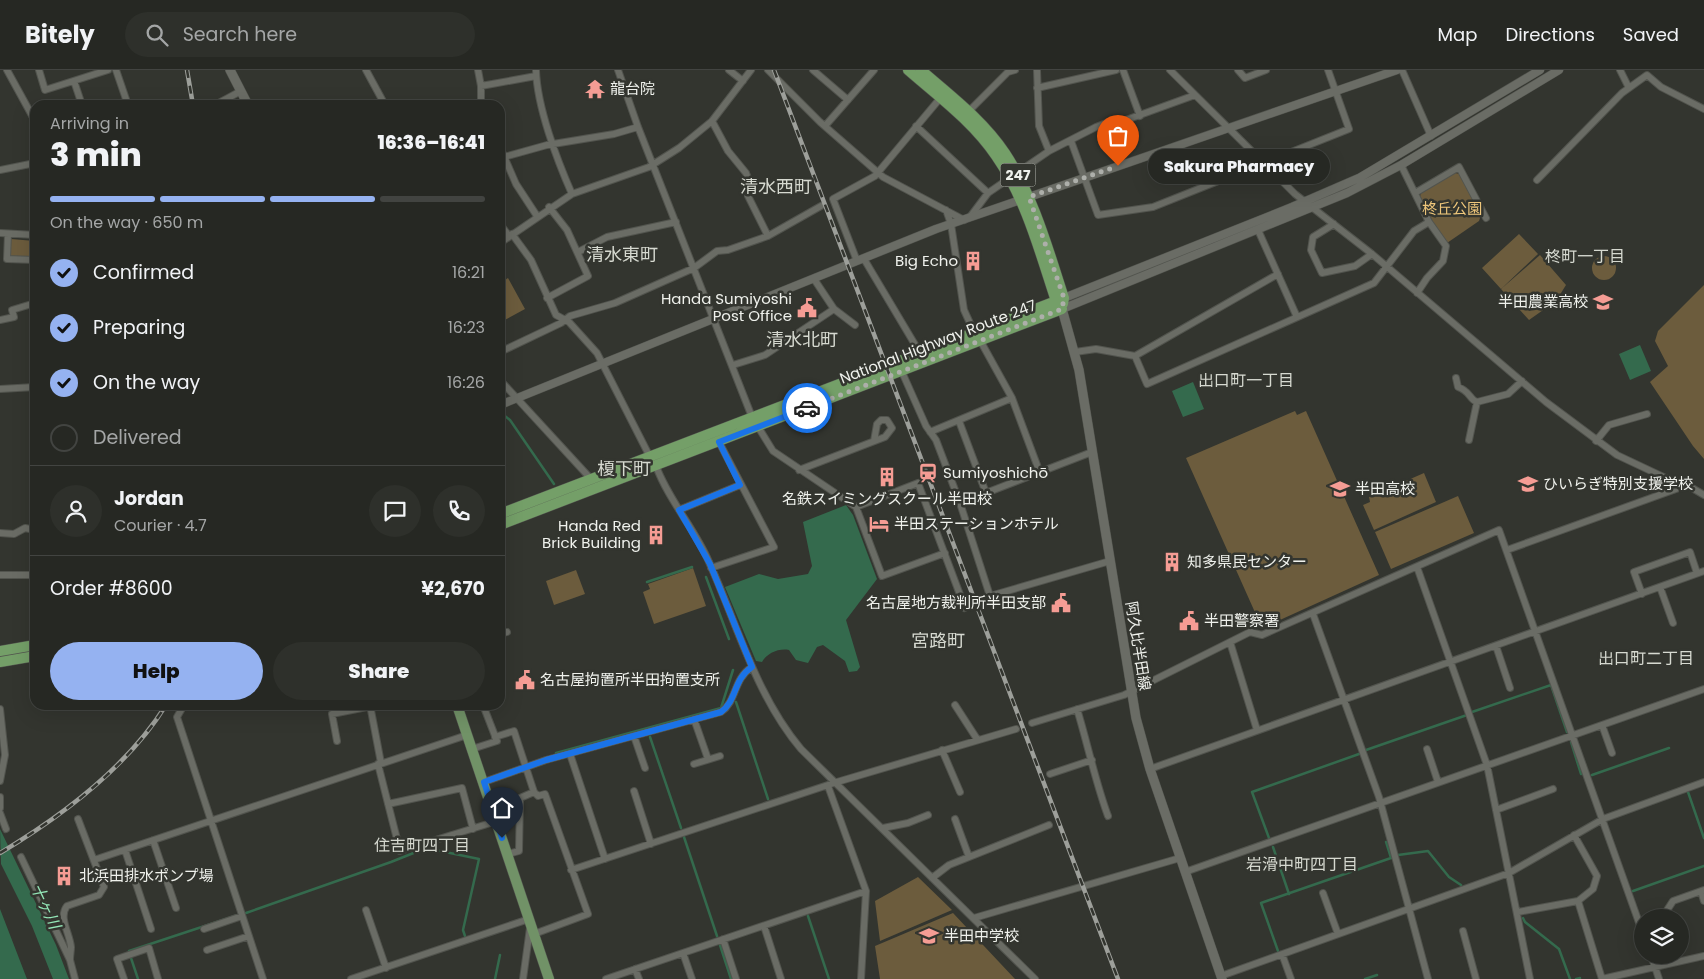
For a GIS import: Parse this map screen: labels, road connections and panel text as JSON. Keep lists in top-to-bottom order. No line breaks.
{"streets":{"highway":["247","National Highway Route 247"],"main road":["阿久比半田線"]},"crossings":[["National Highway Route 247","阿久比半田線"]],"districts":["清水西町","清水東町","柊町一丁目","清水北町","出口町一丁目","榎下町","宮路町","出口町二丁目","住吉町四丁目","岩滑中町四丁目"],"water":["十ヶ川"],"parks":["柊丘公園"],"places":{"temple":["龍台院"],"other":["Sakura Pharmacy"],"building":["Big Echo","名鉄スイミングスクール半田校","Handa Red Brick Building","知多県民センター","北浜田排水ポンプ場"],"school or university":["半田農業高校","ひいらぎ特別支援学校","半田高校","半田中学校"],"public building":["Handa Sumiyoshi Post Office","名古屋地方裁判所半田支部","半田警察署","名古屋拘置所半田拘置支所"],"station":["Sumiyoshichō"],"hotel":["半田ステーションホテル"]},"page":{"header":"Bitely","search":"Search here","nav":["Map","Directions","Saved"],"heading":["3 min","Arriving in","16:36–16:41"],"panel":["Jordan","Courier · 4.7","Order #8600","¥2,670"],"bubble":"Sakura Pharmacy","bar":"On the way · 650 m","list":[["Confirmed","16:21"],["Preparing","16:23"],["On the way","16:26"],"Delivered"],"buttons":["Help","Share"]}}
